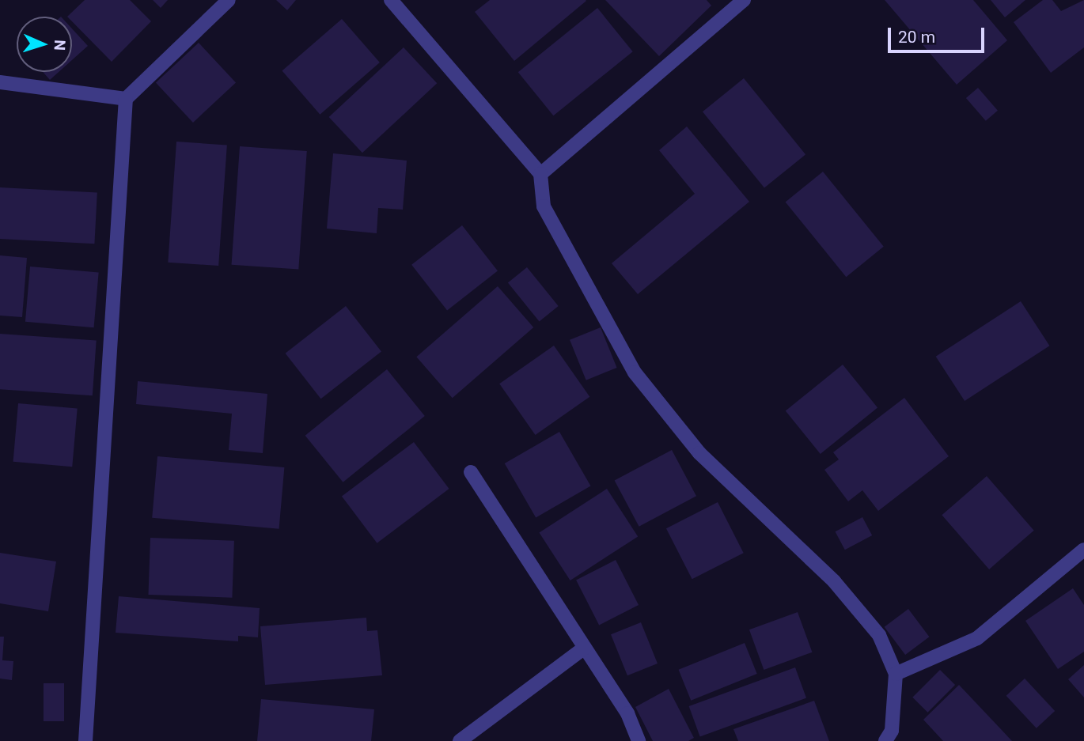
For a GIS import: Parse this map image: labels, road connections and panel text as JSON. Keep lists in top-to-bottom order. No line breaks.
{"scale_bar":"20 m","north":"right"}
